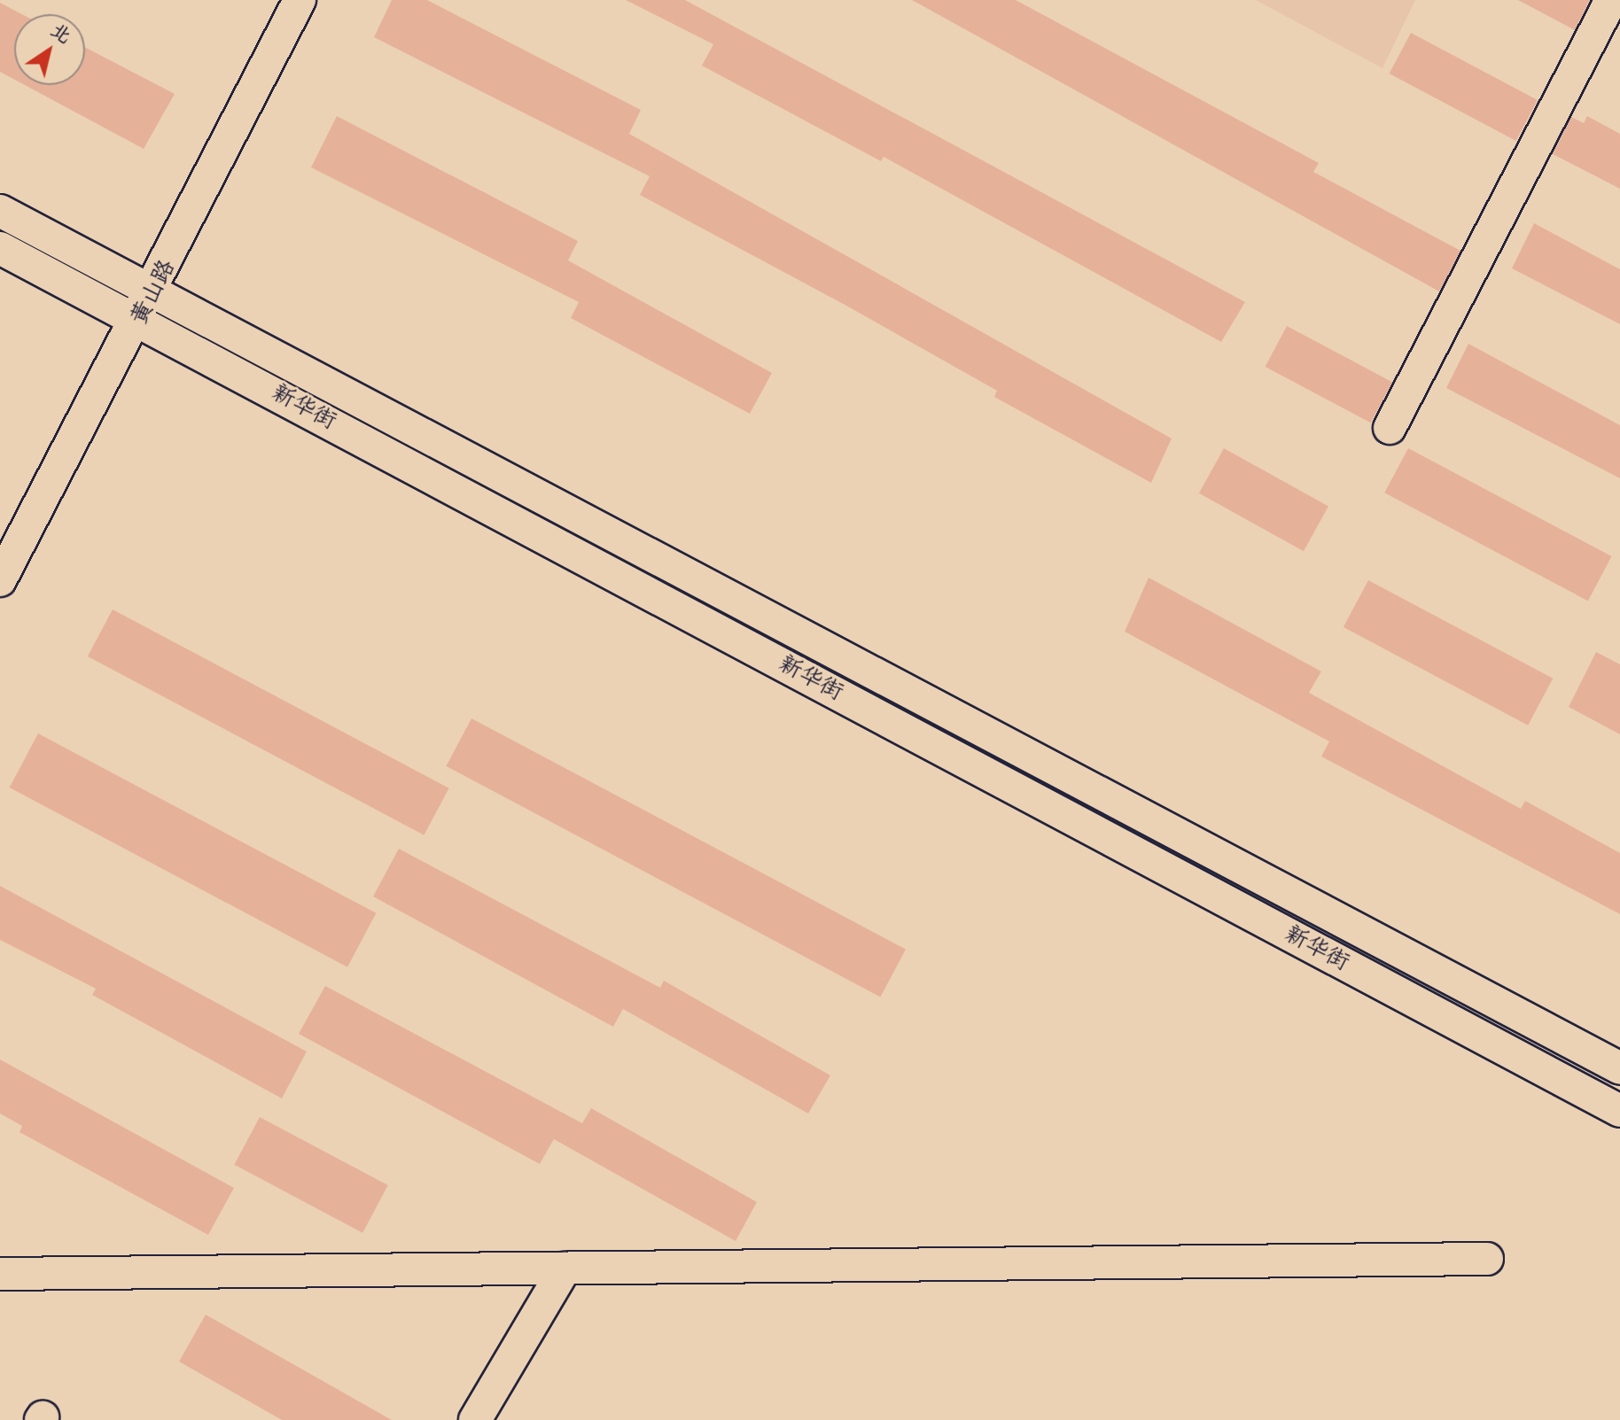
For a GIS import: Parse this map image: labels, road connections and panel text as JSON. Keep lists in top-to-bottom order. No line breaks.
{"streets":{"street":["黄山路","新华街"]},"crossings":[["黄山路","新华街"]],"north":"top right"}
